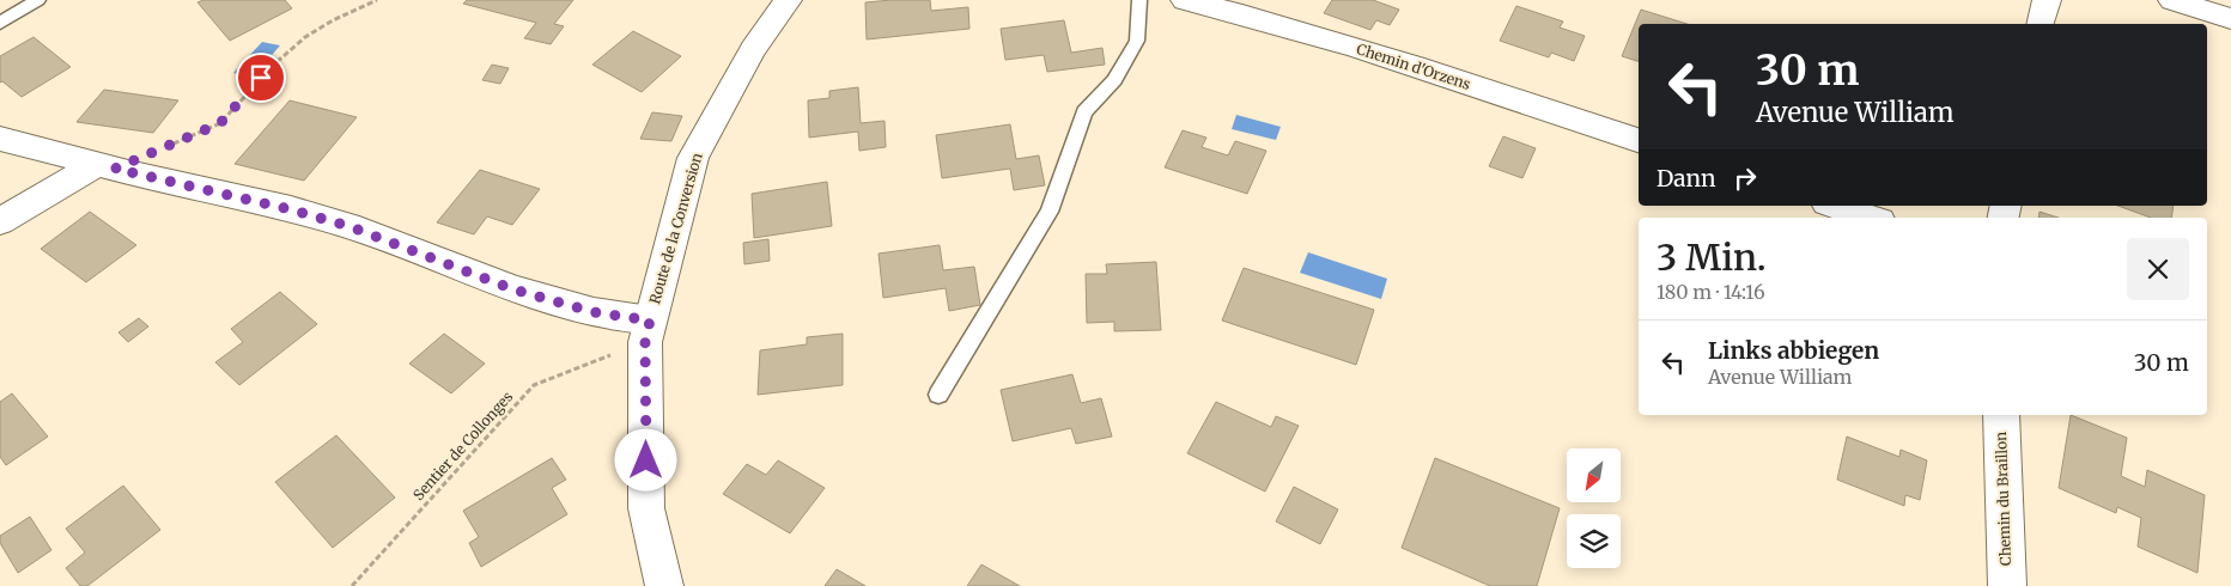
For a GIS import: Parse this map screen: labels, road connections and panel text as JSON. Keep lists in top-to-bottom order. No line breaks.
{"streets":{"street":["Chemin d'Orzens","Route de la Conversion","Chemin du Braillon"],"path":["Sentier de Collonges"]},"north":"bottom left","page":{"turn":["30 m","Avenue William"],"then":"Dann","heading":["3 Min.","180 m · 14:16"],"list":[{"name":"Links abbiegen","note":"Avenue William","value":"30 m"}]}}
